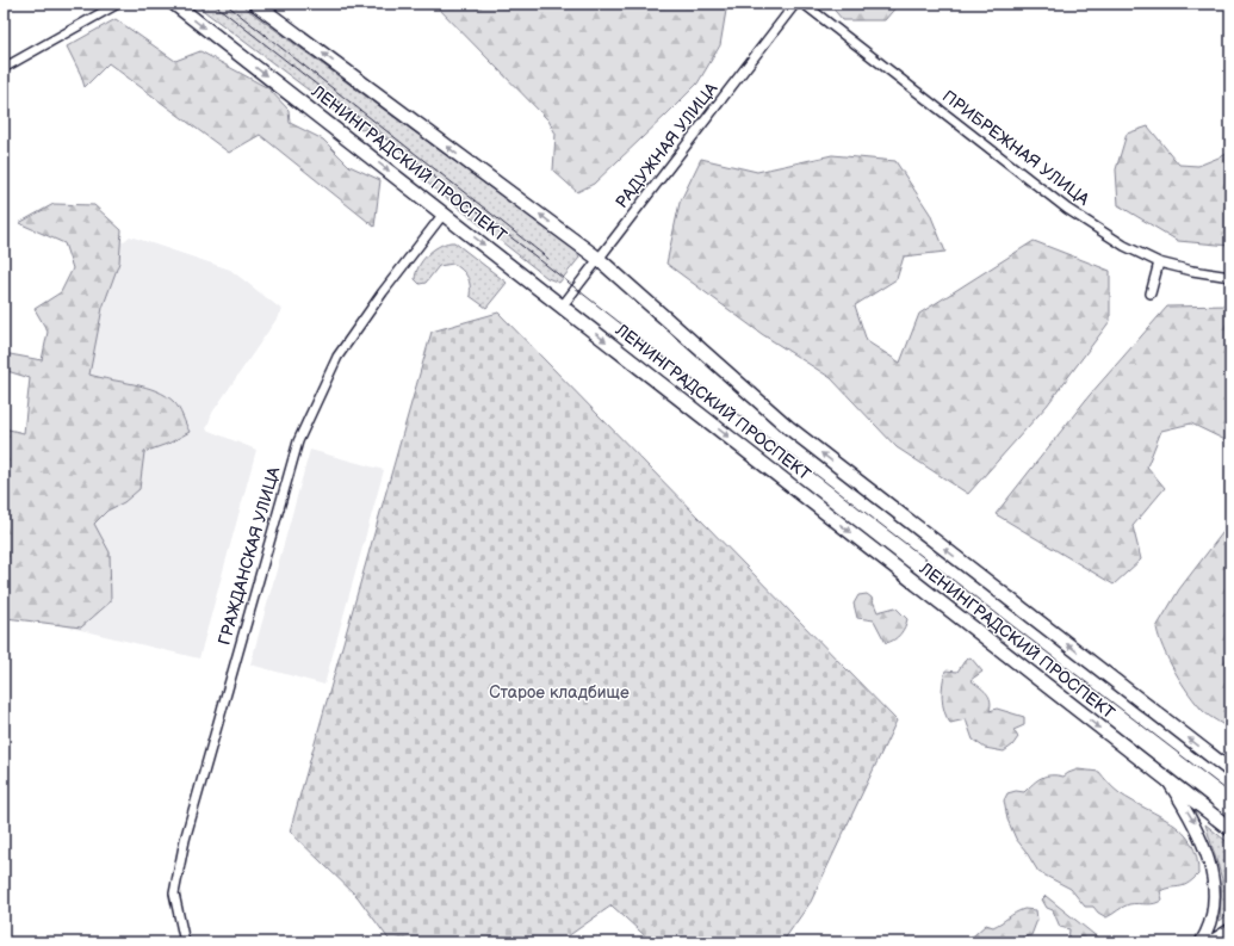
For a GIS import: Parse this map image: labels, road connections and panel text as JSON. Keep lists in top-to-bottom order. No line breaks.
{"streets":{"main road":["ЛЕНИНГРАДСКИЙ ПРОСПЕКТ"],"street":["РАДУЖНАЯ УЛИЦА","ПРИБРЕЖНАЯ УЛИЦА","ГРАЖДАНСКАЯ УЛИЦА"]},"crossings":[["РАДУЖНАЯ УЛИЦА","ЛЕНИНГРАДСКИЙ ПРОСПЕКТ"],["ЛЕНИНГРАДСКИЙ ПРОСПЕКТ","ГРАЖДАНСКАЯ УЛИЦА"]],"parks":["Старое кладбище"]}
